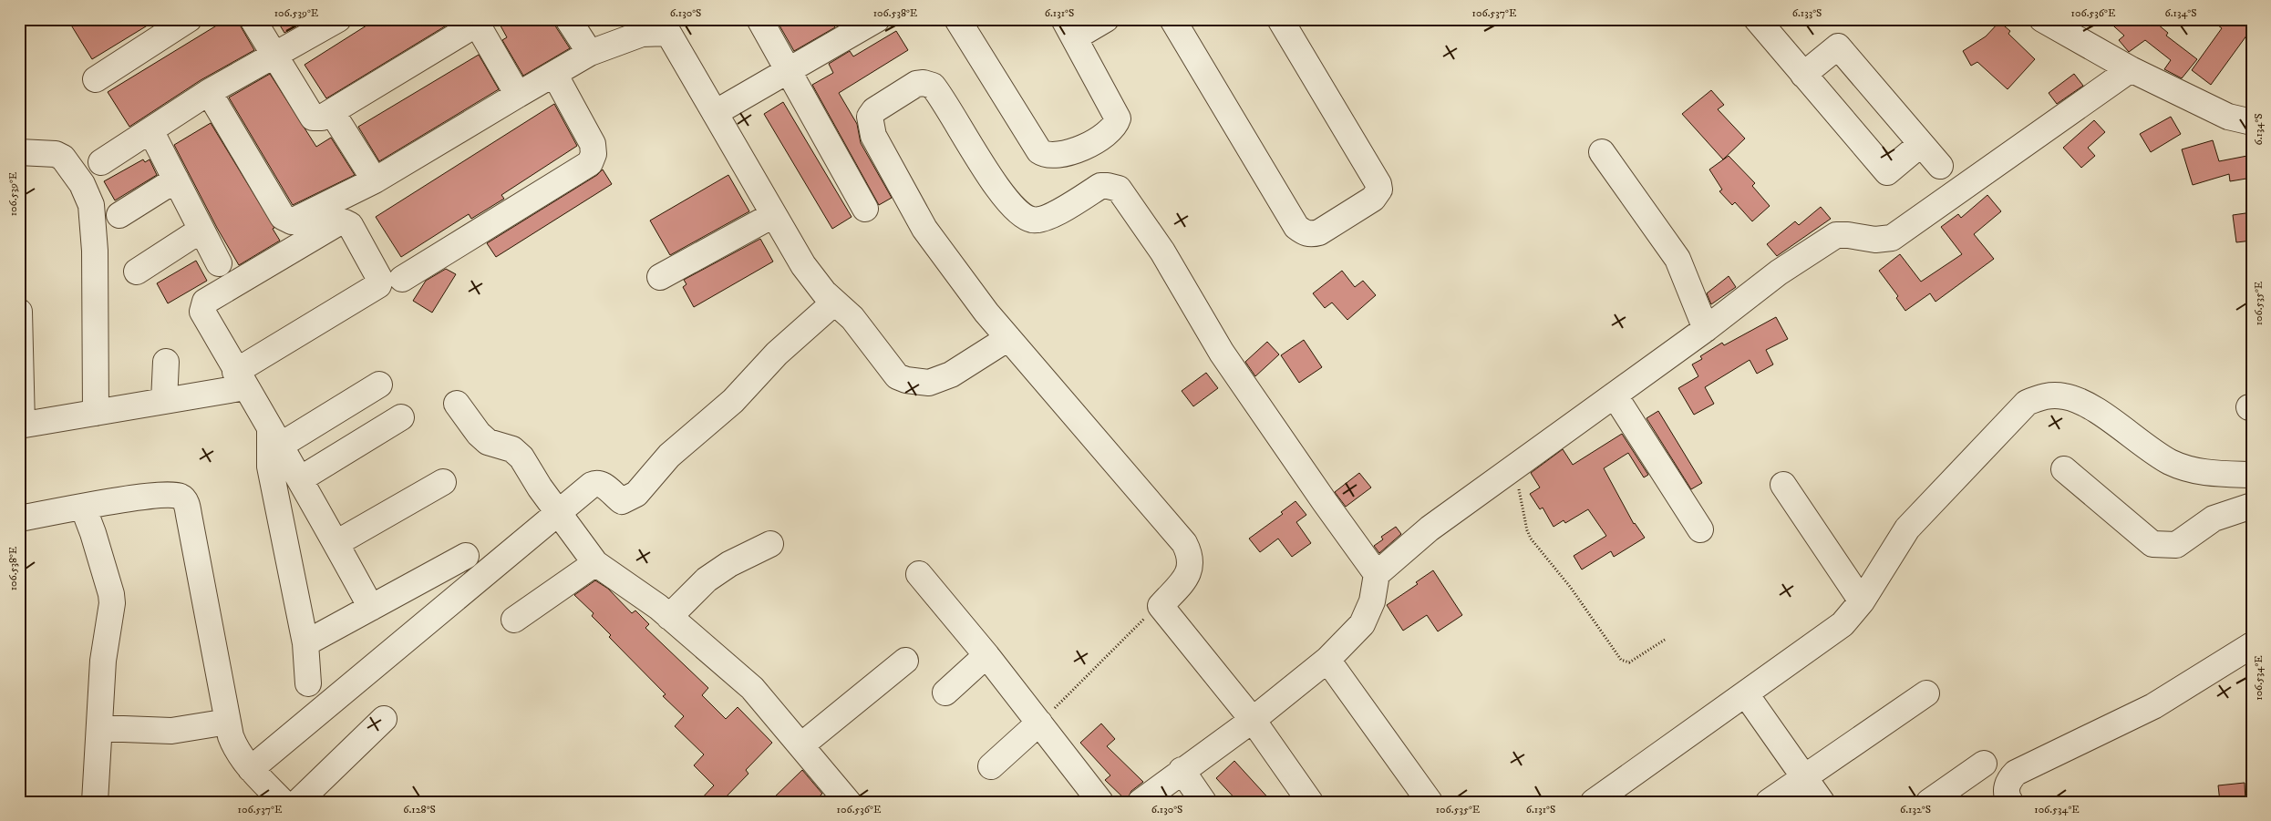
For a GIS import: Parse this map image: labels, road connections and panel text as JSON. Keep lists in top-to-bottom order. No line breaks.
{"coordinates":["106.539°E","6.130°S","106.538°E","6.131°S","106.537°E","6.133°S","106.536°E","6.134°S","106.535°E","106.534°E","6.128°S","6.132°S"]}
